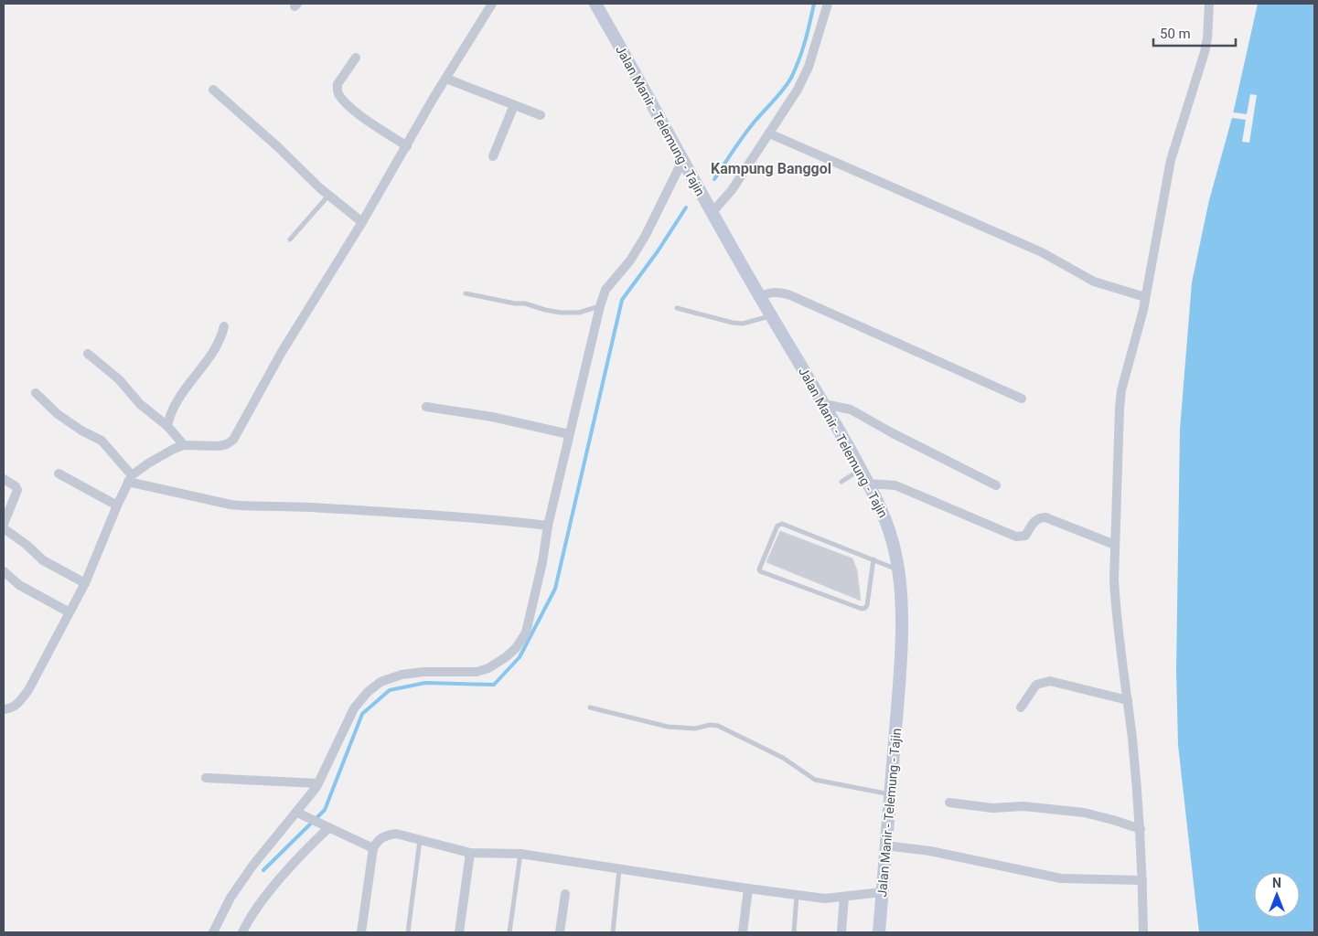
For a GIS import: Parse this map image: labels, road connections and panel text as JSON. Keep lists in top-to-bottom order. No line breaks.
{"streets":{"main road":["Jalan Manir - Telemung - Tajin"]},"districts":["Kampung Banggol"],"scale_bar":"50 m","north":"top"}
